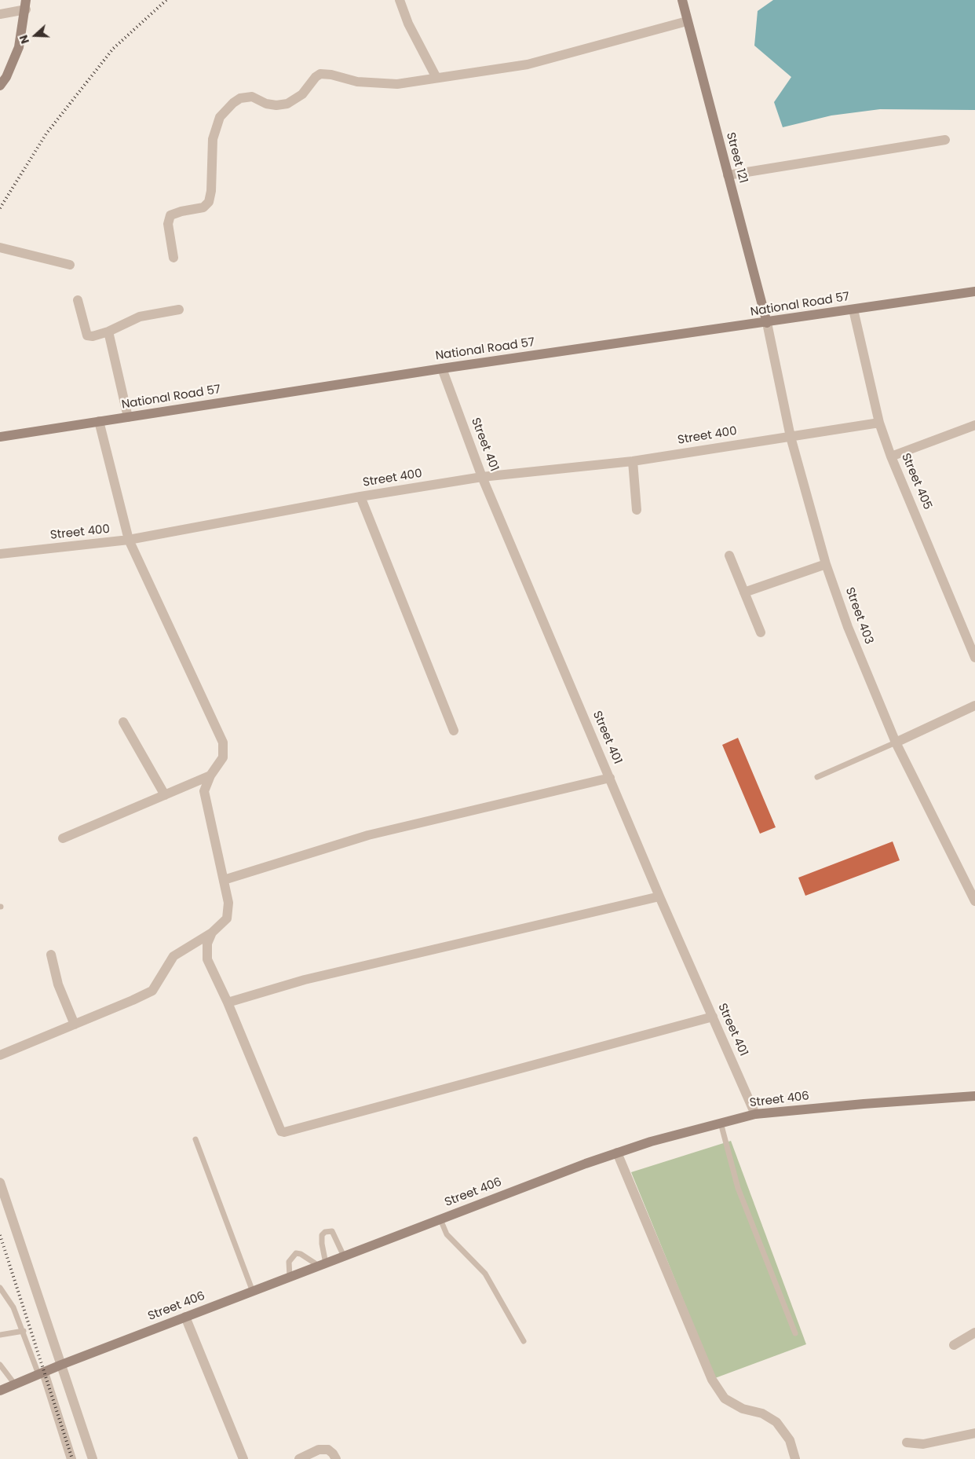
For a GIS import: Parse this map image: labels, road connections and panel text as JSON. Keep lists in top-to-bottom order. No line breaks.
{"streets":{"street":["Street 121","National Road 57","Street 400","Street 401","Street 405","Street 403","Street 406"]},"crossings":[["Street 121","National Road 57"],["Street 121","Street 403"],["National Road 57","Street 401"],["National Road 57","Street 405"],["National Road 57","Street 403"],["Street 400","Street 401"],["Street 400","Street 405"],["Street 400","Street 403"],["Street 401","Street 406"]],"north":"left"}
